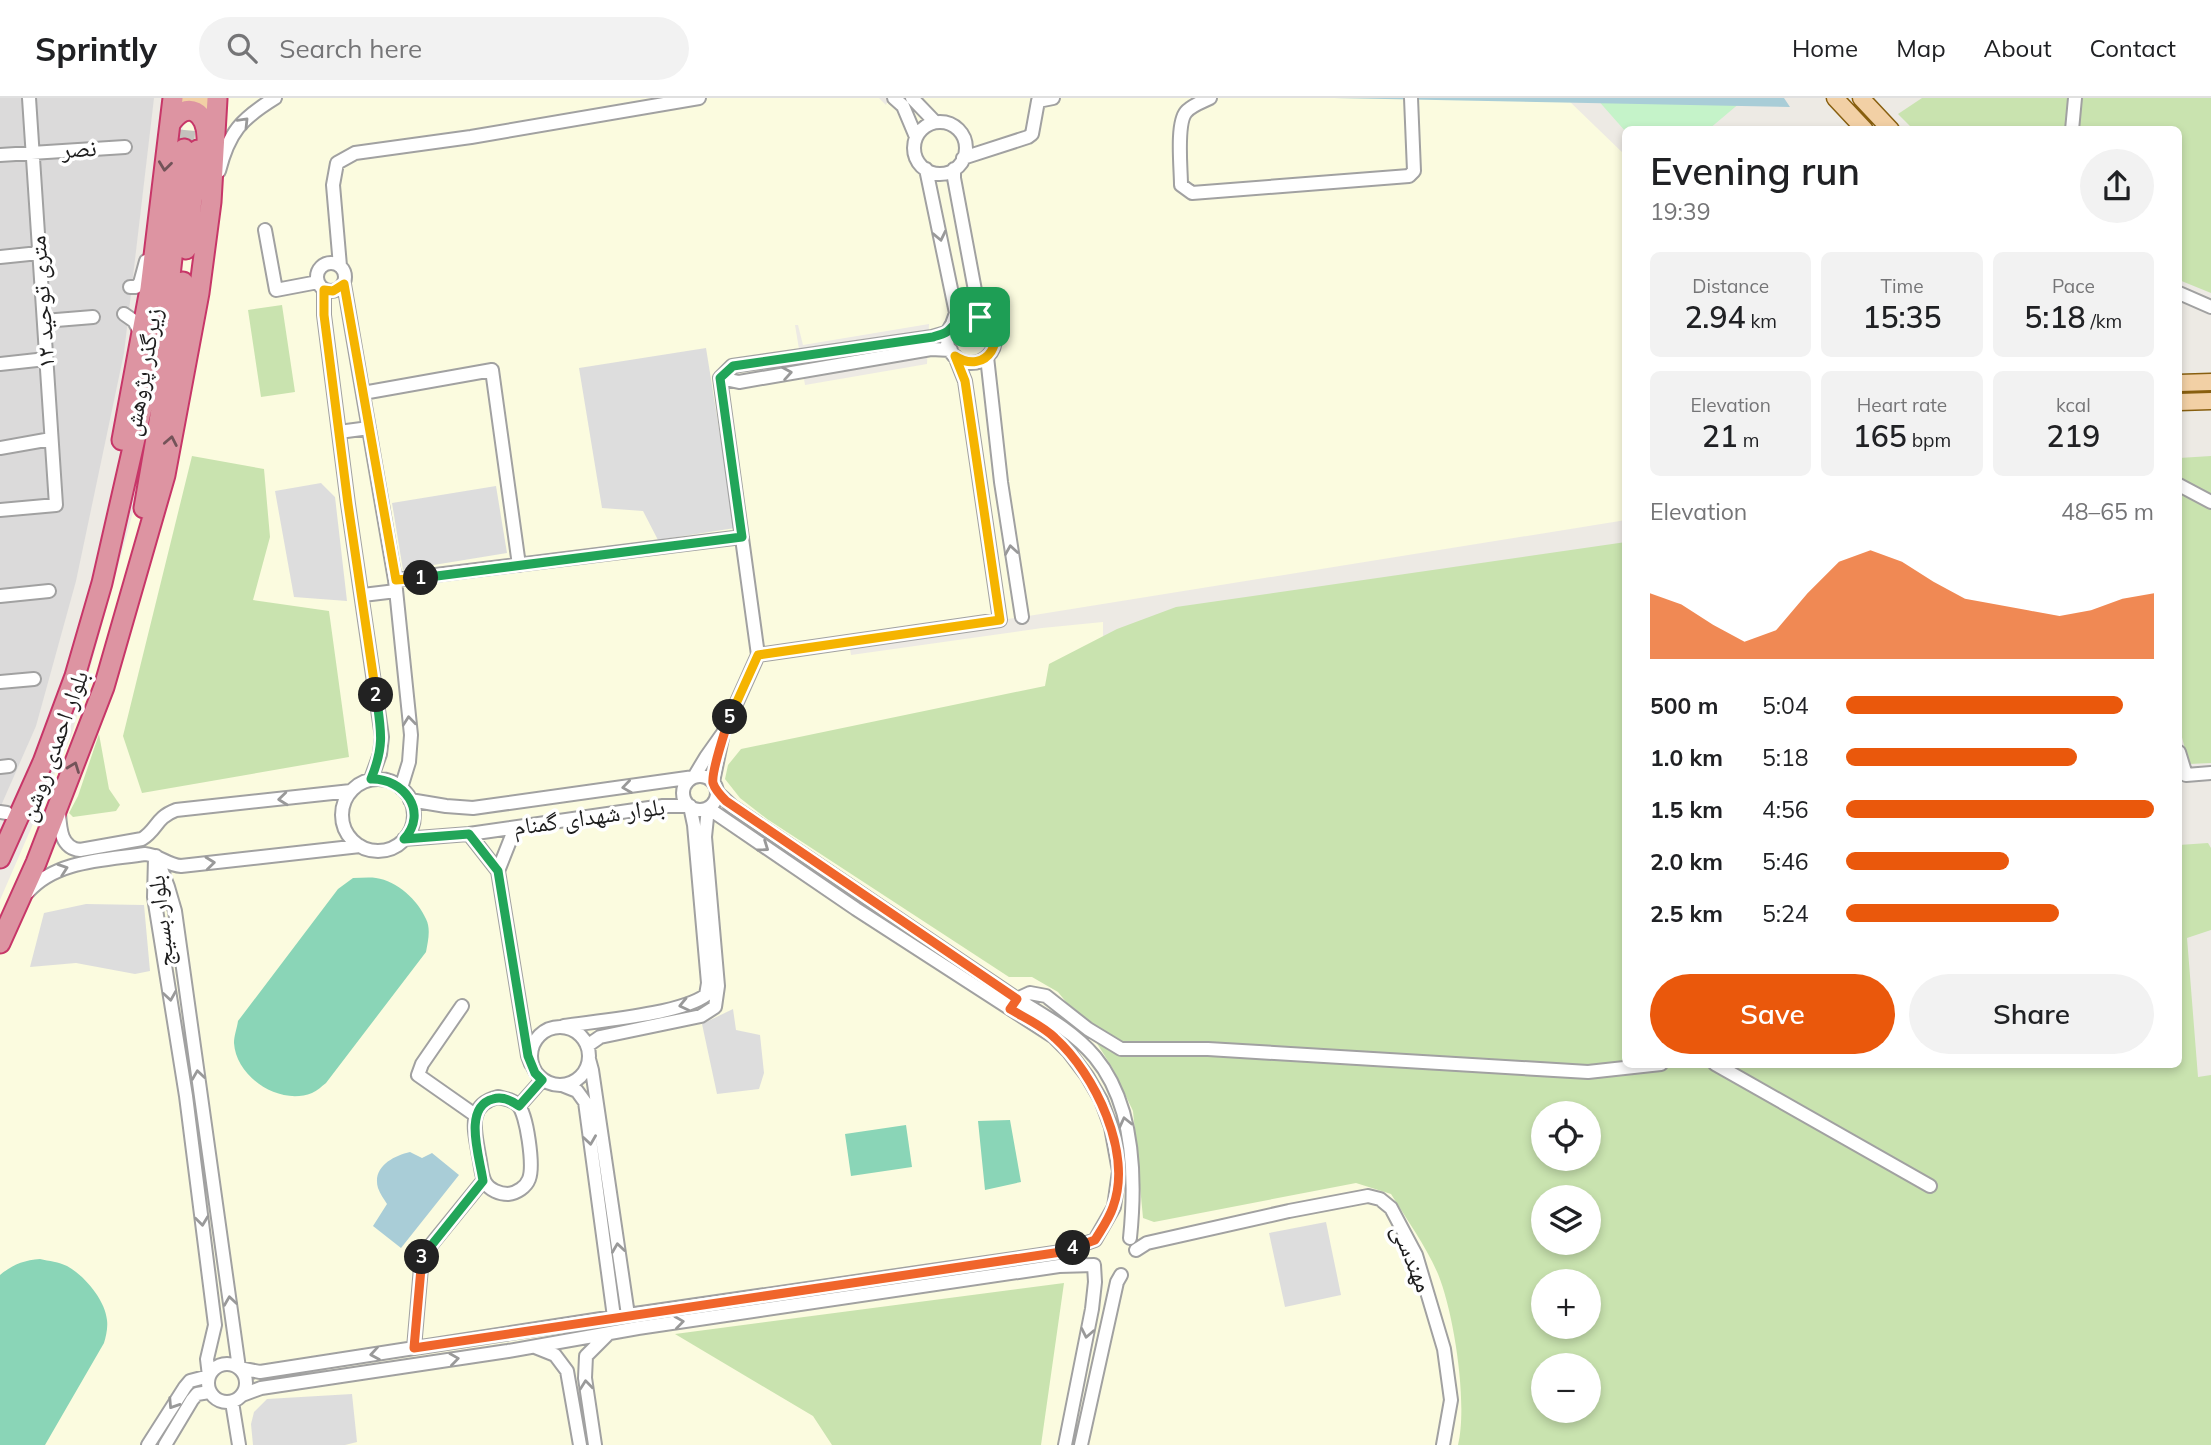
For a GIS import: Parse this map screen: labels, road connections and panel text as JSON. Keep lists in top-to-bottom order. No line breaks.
{"streets":{"highway":["زیرگذر پژوهش","بلوار احمدی روشن"],"street":["نصر","۱۲ متری توحید","بلوار شهدای گمنام","بلوار بسیج","مهندسی"]},"crossings":[["نصر","۱۲ متری توحید"],["زیرگذر پژوهش","بلوار احمدی روشن"]],"page":{"header":"Sprintly","search":"Search here","nav":["Home","Map","About","Contact"],"heading":["Evening run","19:39"],"stats":[["Distance","2.94 km"],["Time","15:35"],["Pace","5:18 /km"],["Elevation","21 m"],["Heart rate","165 bpm"],["kcal","219"]],"chart":["Elevation","48–65 m"],"pins":["1","2","5","4","3"],"list":[{"name":"500 m","note":"5:04"},{"name":"1.0 km","note":"5:18"},{"name":"1.5 km","note":"4:56"},{"name":"2.0 km","note":"5:46"},{"name":"2.5 km","note":"5:24"}],"buttons":["Save","Share"],"map_buttons":["+","−"]}}
